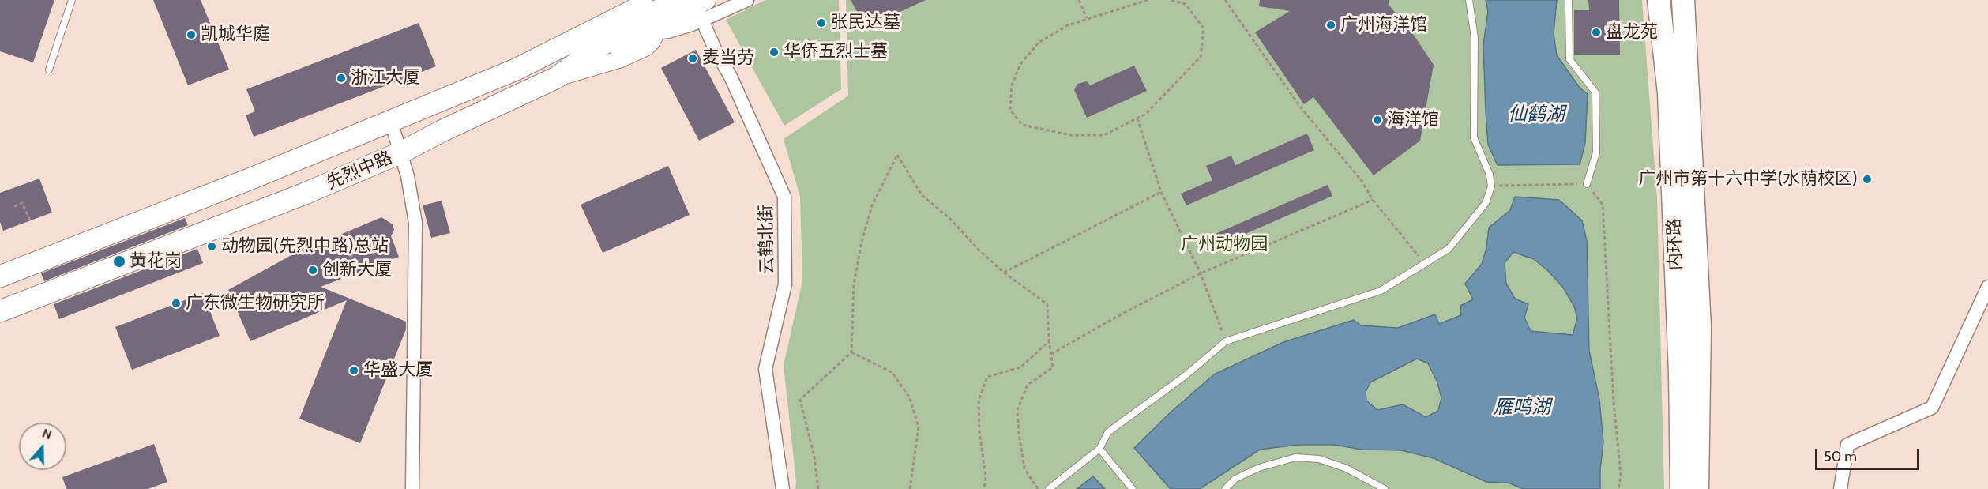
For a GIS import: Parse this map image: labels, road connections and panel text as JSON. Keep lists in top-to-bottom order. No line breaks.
{"streets":{"highway":["内环路"],"main road":["先烈中路"],"street":["云鹤北街"]},"crossings":[["先烈中路","云鹤北街"]],"water":["仙鹤湖","雁鸣湖"],"parks":["广州动物园"],"places":["张民达墓","广州海洋馆","盘龙苑","凯城华庭","华侨五烈士墓","麦当劳","浙江大厦","海洋馆","广州市第十六中学(水荫校区)","动物园(先烈中路)总站","黄花岗","创新大厦","广东微生物研究所","华盛大厦"],"scale_bar":"50 m","north":"top"}
